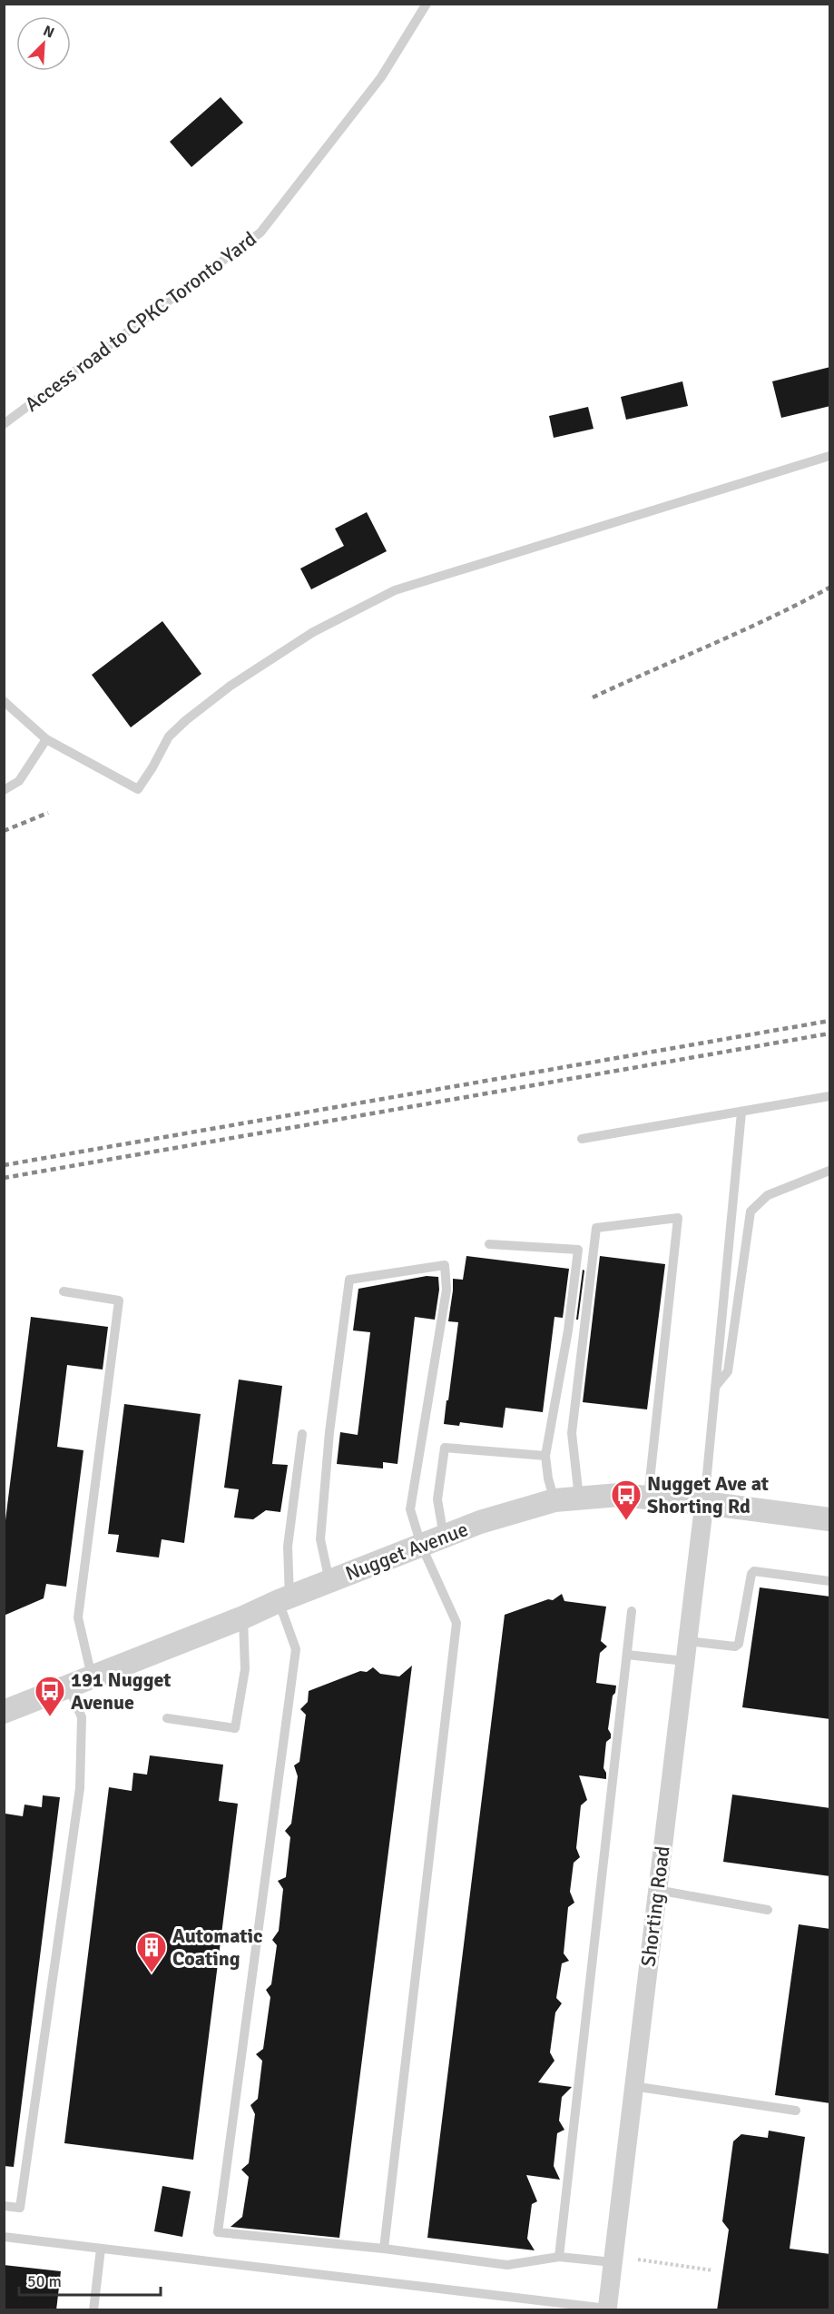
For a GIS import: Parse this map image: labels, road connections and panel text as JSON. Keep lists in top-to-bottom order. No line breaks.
{"streets":{"street":["Nugget Avenue","Shorting Road"],"lane":["Access road to CPKC Toronto Yard"]},"crossings":[["Nugget Avenue","Shorting Road"]],"places":{"bus stop":["Nugget Ave at Shorting Rd","191 Nugget Avenue"],"building":["Automatic Coating"]},"scale_bar":"50 m","north":"top right"}
